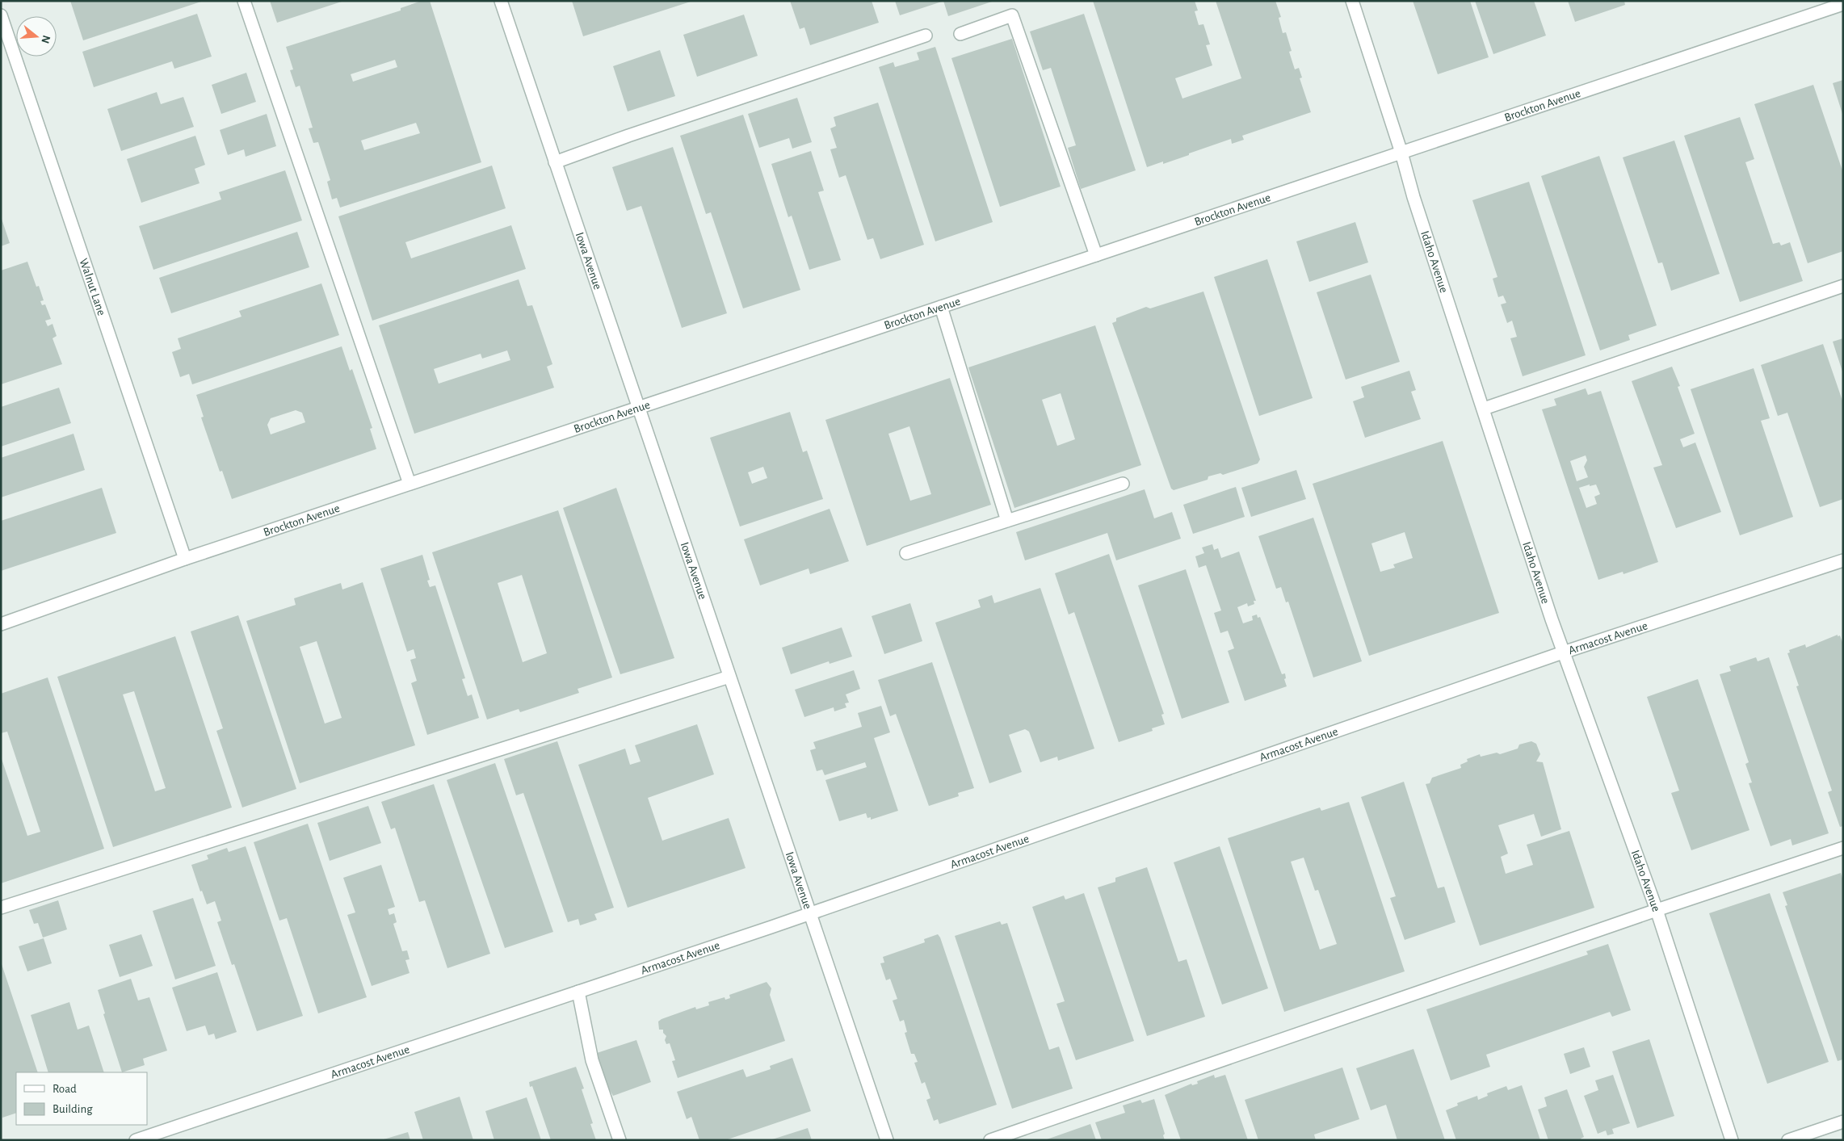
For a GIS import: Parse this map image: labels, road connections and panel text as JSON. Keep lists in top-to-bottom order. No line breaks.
{"streets":{"street":["Brockton Avenue","Iowa Avenue","Idaho Avenue","Walnut Lane","Armacost Avenue"]},"crossings":[["Brockton Avenue","Iowa Avenue"],["Brockton Avenue","Idaho Avenue"],["Brockton Avenue","Walnut Lane"],["Iowa Avenue","Armacost Avenue"],["Idaho Avenue","Armacost Avenue"]],"legend":["Road","Building"],"north":"right"}
